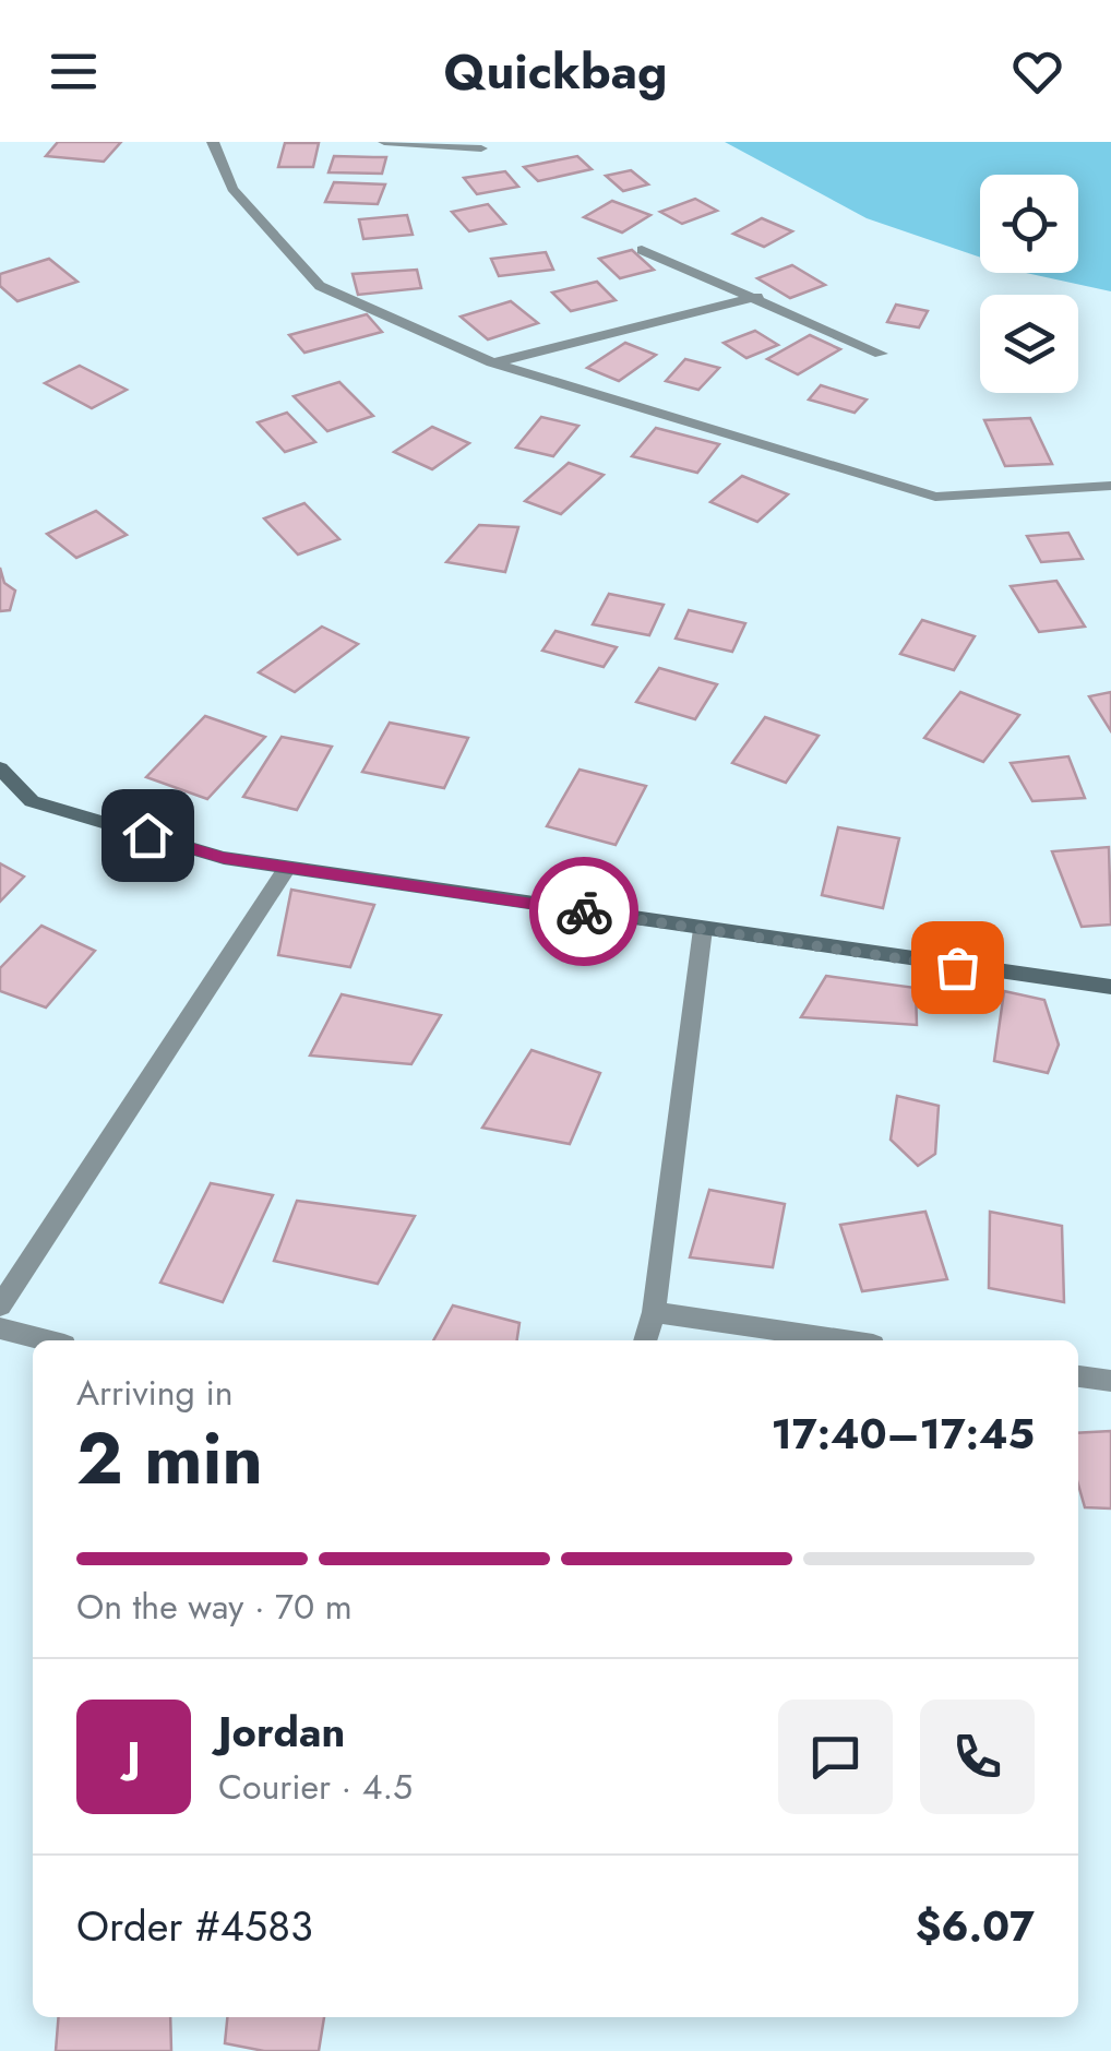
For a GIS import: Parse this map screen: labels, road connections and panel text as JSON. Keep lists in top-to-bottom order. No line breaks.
{"page":{"header":"Quickbag","heading":["2 min","Arriving in","17:40–17:45"],"panel":["Jordan","Courier · 4.5","Order #4583","$6.07"],"bar":"On the way · 70 m","round":"J"}}
